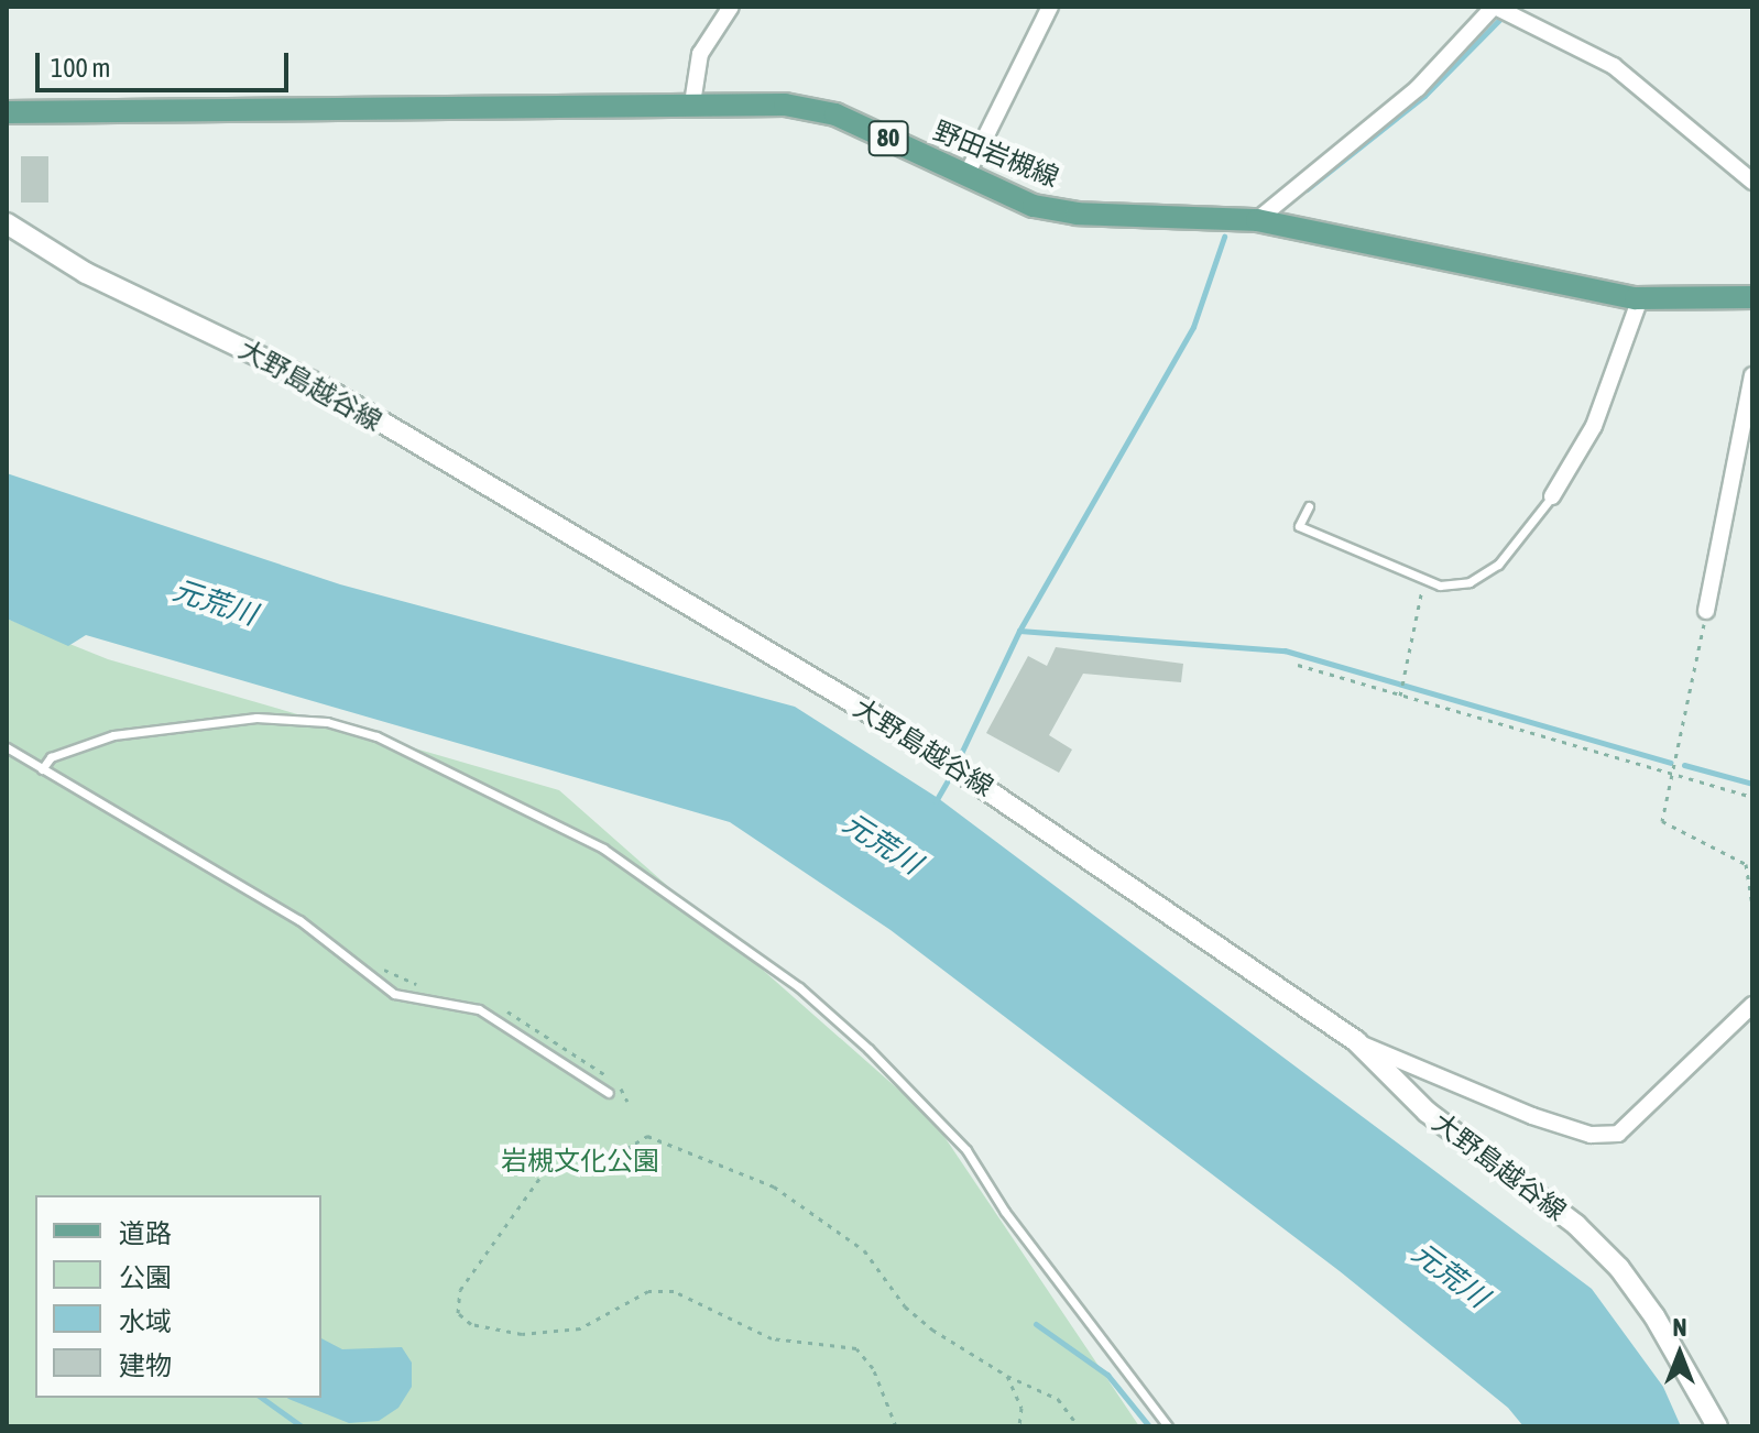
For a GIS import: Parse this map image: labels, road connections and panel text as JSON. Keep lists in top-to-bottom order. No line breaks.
{"streets":{"main road":["80","野田岩槻線","大野島越谷線"]},"water":["元荒川"],"parks":["岩槻文化公園"],"legend":["道路","公園","水域","建物"],"scale_bar":"100 m","north":"top"}
